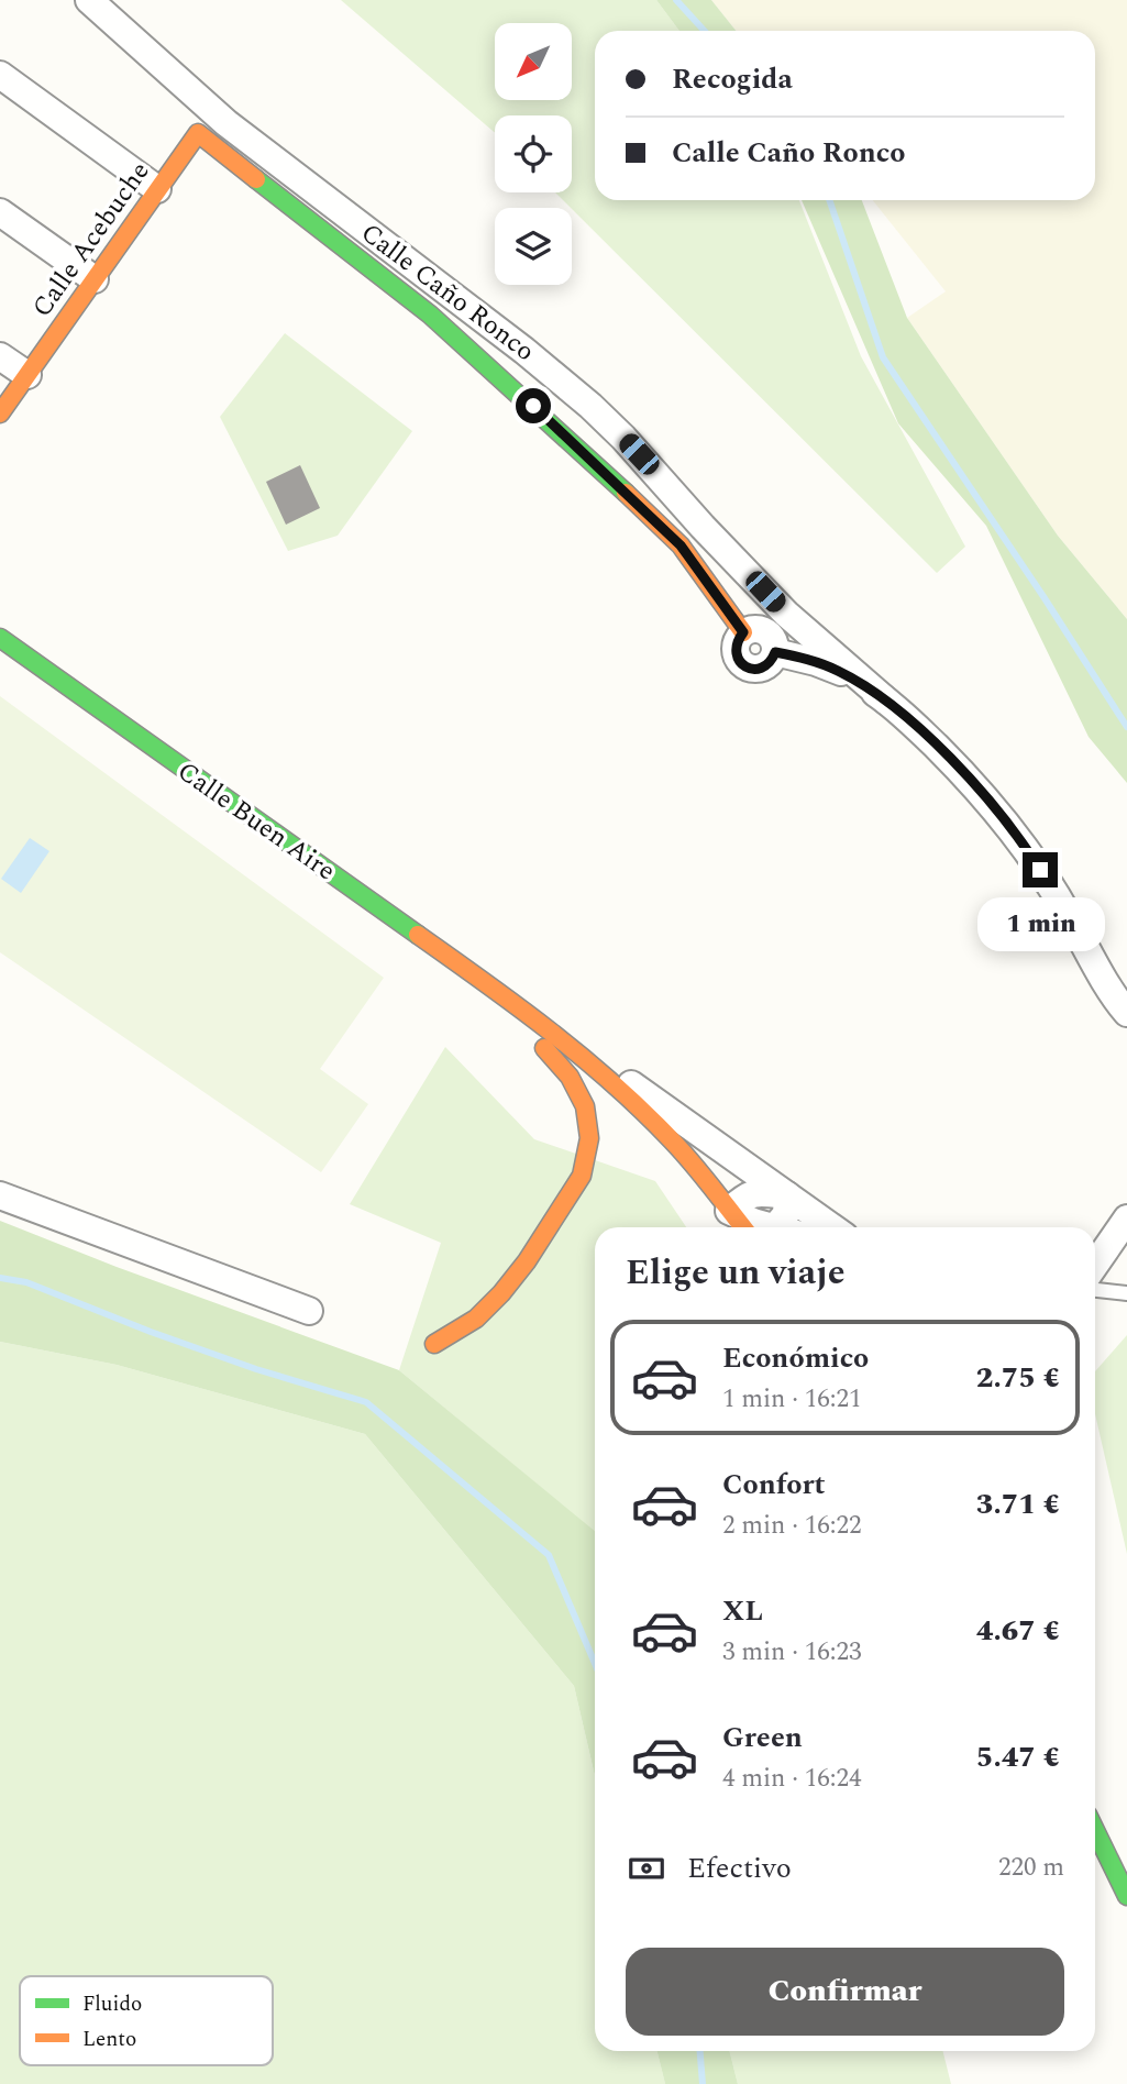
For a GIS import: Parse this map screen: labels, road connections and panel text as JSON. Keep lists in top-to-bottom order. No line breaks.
{"streets":{"street":["Calle Acebuche","Calle Caño Ronco","Calle Buen Aire"]},"crossings":[["Calle Acebuche","Calle Caño Ronco"]],"legend":["Fluido","Lento"],"north":"bottom left","page":{"banner":["Recogida","Calle Caño Ronco"],"bubble":"1 min","heading":"Elige un viaje","list":[{"name":"Económico","note":"1 min · 16:21","value":"2.75 €"},{"name":"Confort","note":"2 min · 16:22","value":"3.71 €"},{"name":"XL","note":"3 min · 16:23","value":"4.67 €"},{"name":"Green","note":"4 min · 16:24","value":"5.47 €"}],"pay":["Efectivo","220 m"],"buttons":"Confirmar"}}
